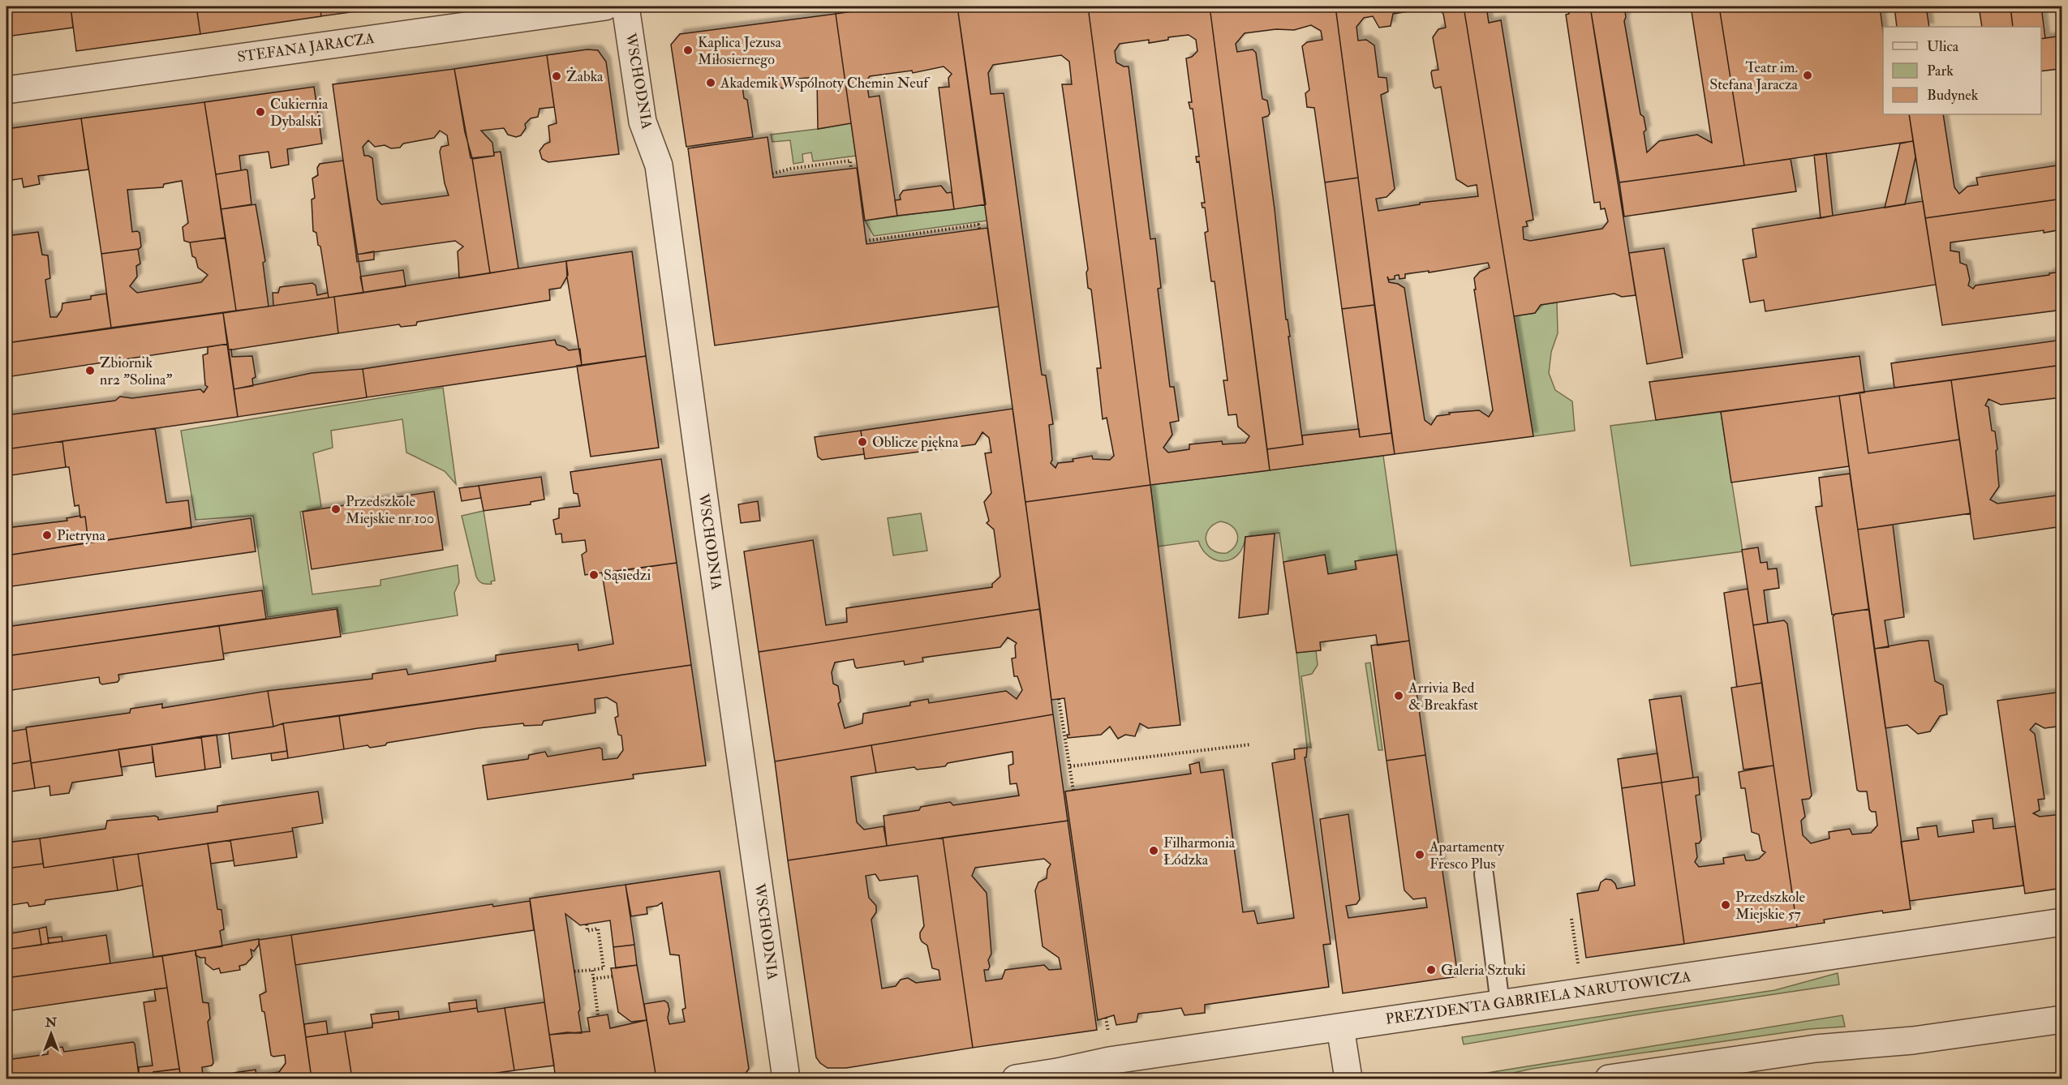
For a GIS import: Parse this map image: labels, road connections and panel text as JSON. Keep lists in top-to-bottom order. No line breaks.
{"streets":{"street":["STEFANA JARACZA","WSCHODNIA","PREZYDENTA GABRIELA NARUTOWICZA"]},"places":["Kaplica Jezusa Miłosiernego","Teatr im. Stefana Jaracza","Żabka","Akademik Wspólnoty Chemin Neuf","Cukiernia Dybalski","Zbiornik nr2 \"Solina\"","Oblicze piękna","Przedszkole Miejskie nr 100","Pietryna","Sąsiedzi","Arrivia Bed & Breakfast","Filharmonia Łódzka","Apartamenty Fresco Plus","Przedszkole Miejskie 57","Galeria Sztuki"],"legend":["Ulica","Park","Budynek"],"north":"top"}
